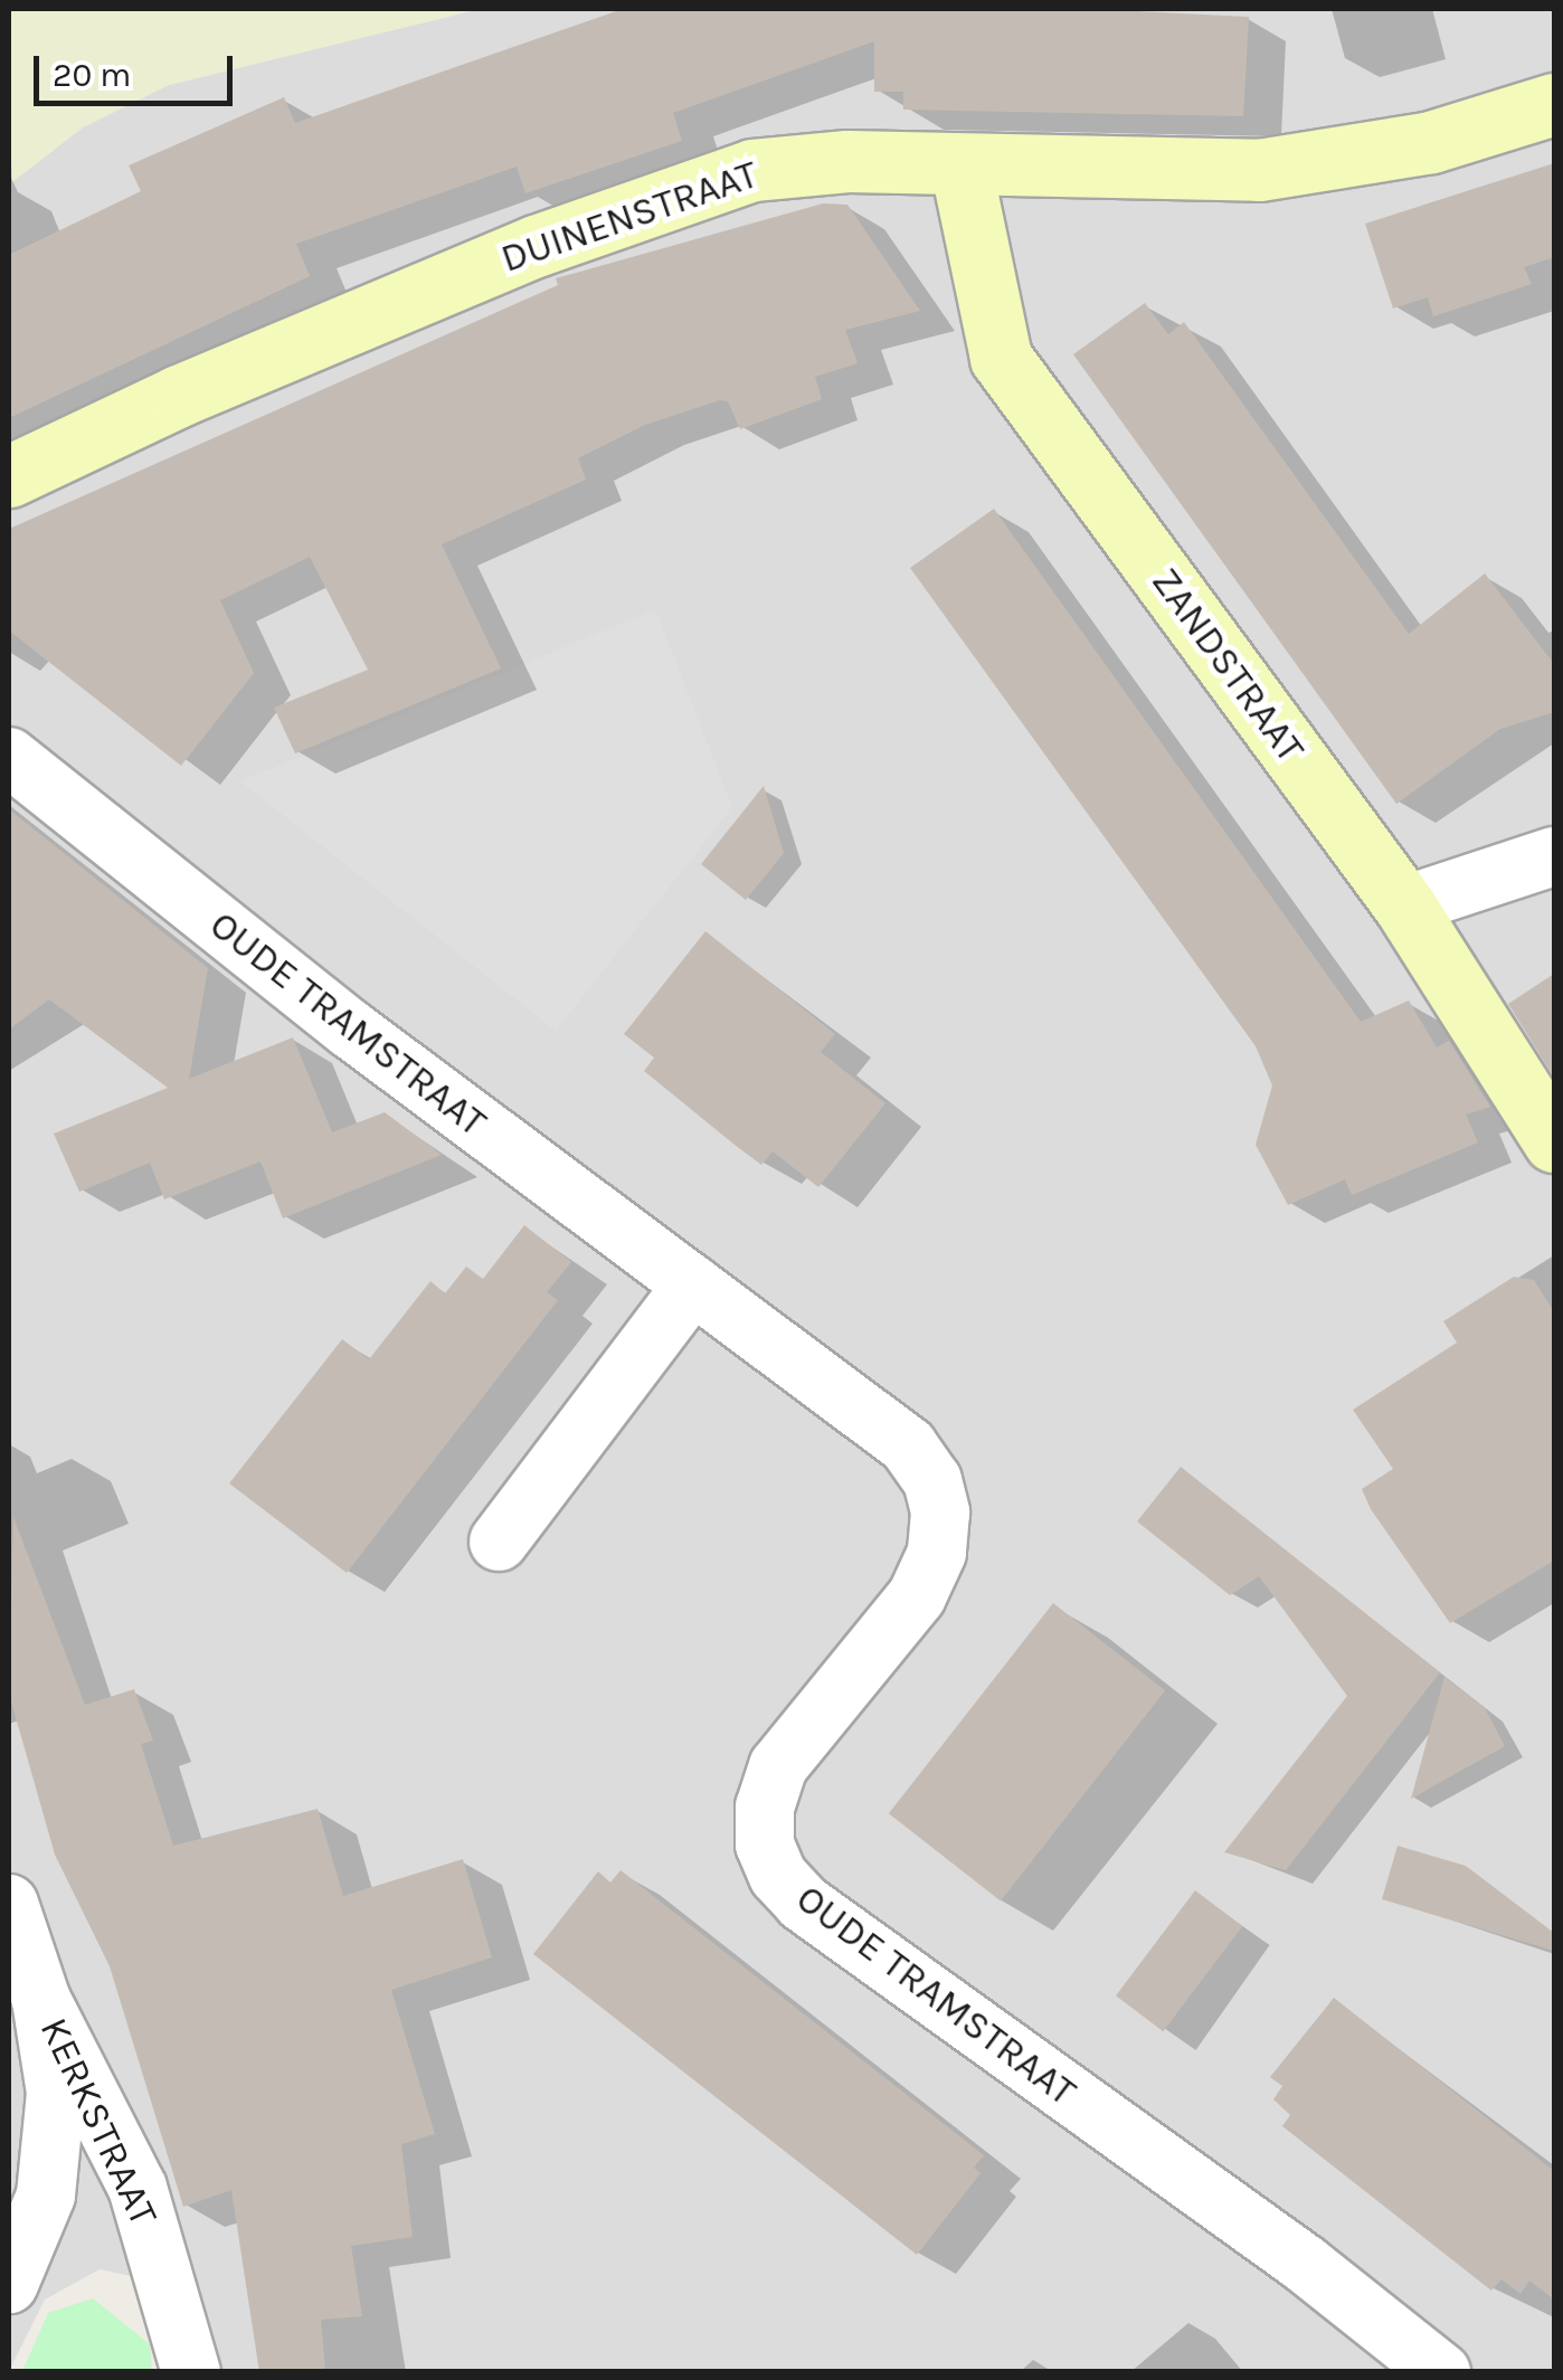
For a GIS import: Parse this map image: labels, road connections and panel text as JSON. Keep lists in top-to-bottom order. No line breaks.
{"streets":{"street":["DUINENSTRAAT","ZANDSTRAAT","OUDE TRAMSTRAAT","KERKSTRAAT"]},"crossings":[["DUINENSTRAAT","ZANDSTRAAT"]],"scale_bar":"20 m"}
